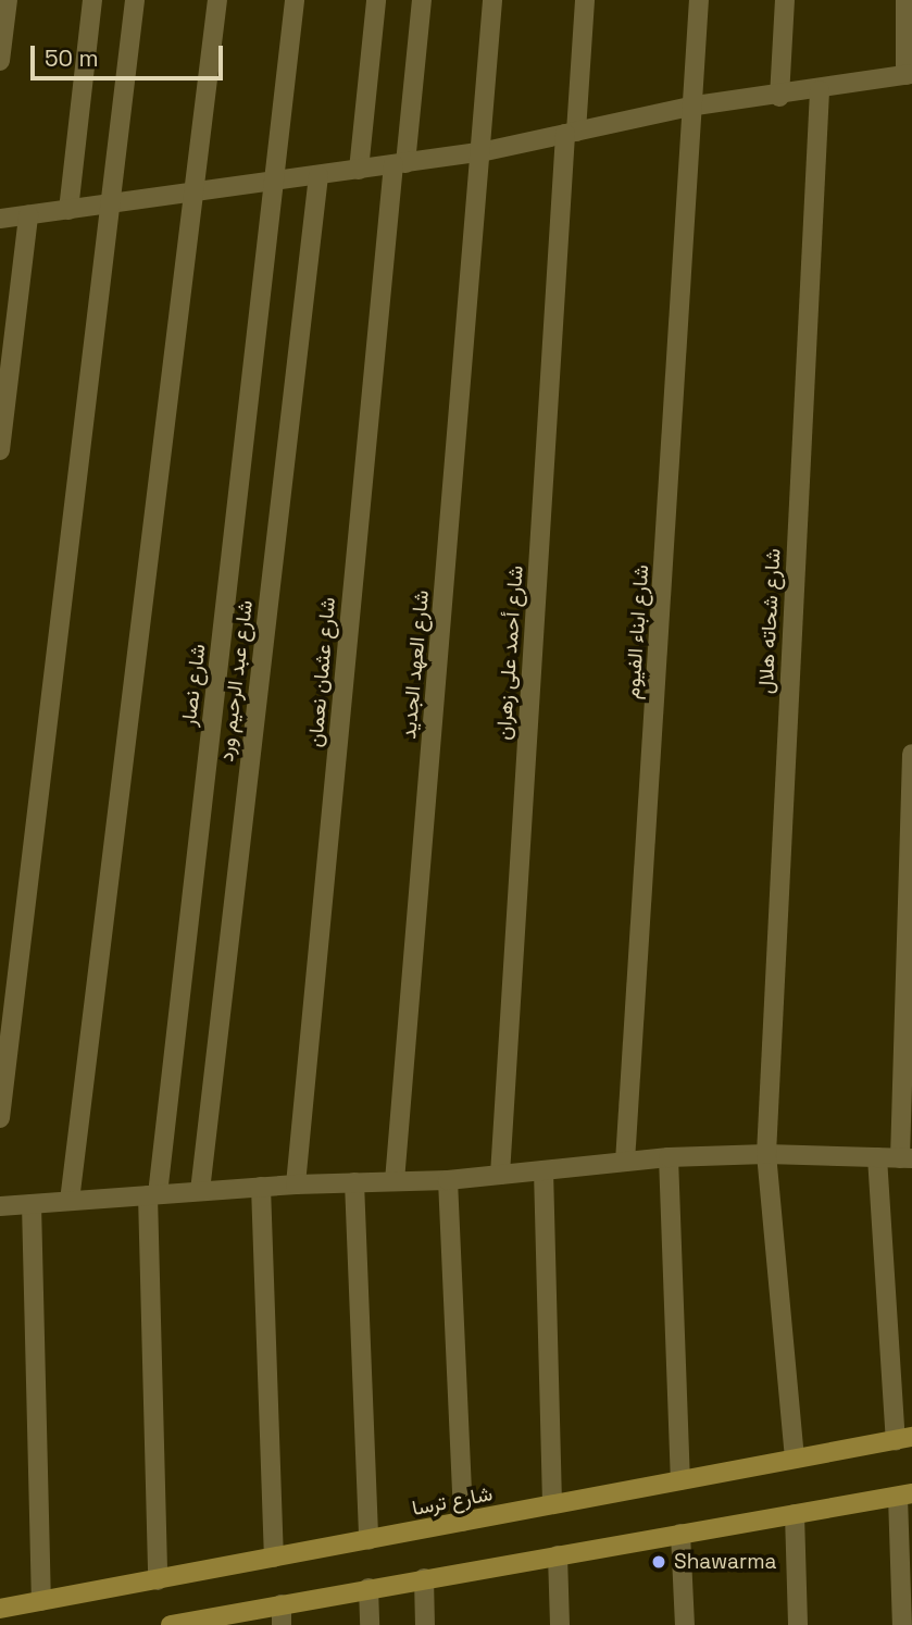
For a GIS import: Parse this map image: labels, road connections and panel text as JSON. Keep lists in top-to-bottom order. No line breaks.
{"streets":{"main road":["شارع ترسا"],"street":["شارع شحاته هلال","شارع ابناء الفيوم","شارع أحمد على زهران","شارع العهد الجديد","شارع عثمان نعمان","شارع عبد الرحيم ورد","شارع نصار"]},"crossings":[["شارع شحاته هلال","شارع ترسا"],["شارع نصار","شارع ترسا"]],"places":["Shawarma"],"scale_bar":"50 m"}
